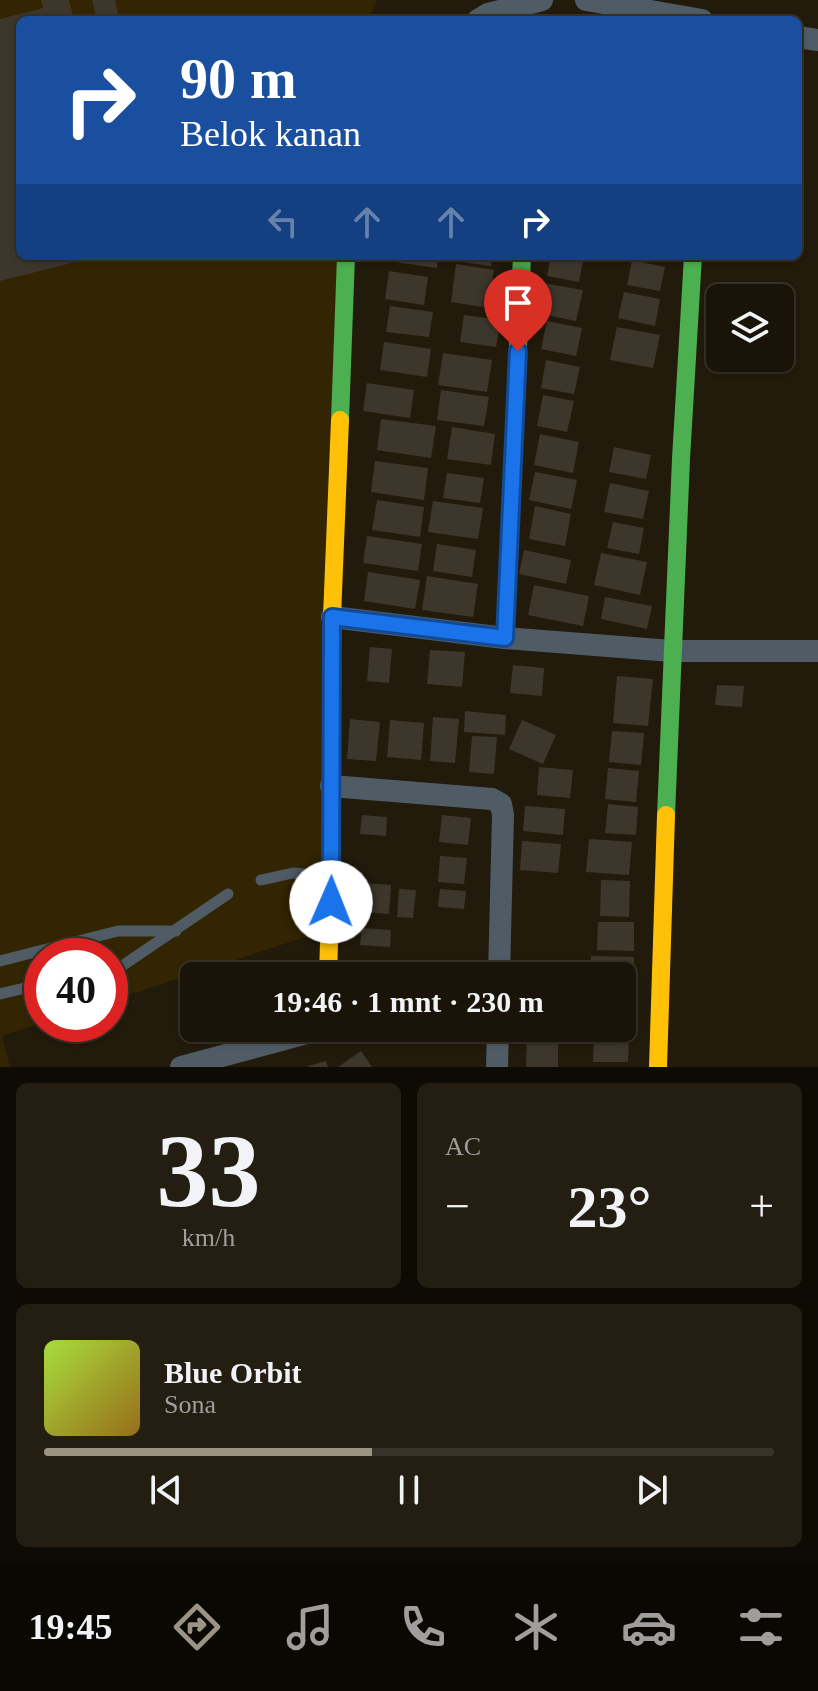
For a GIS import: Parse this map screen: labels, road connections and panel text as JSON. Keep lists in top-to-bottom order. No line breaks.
{"page":{"turn":["90 m","Belok kanan"],"limit":"40","trip":"19:46 · 1 mnt · 230 m","tile":[["33","km/h"],"AC"],"heat":["−","23°","+"],"song":["Blue Orbit","Sona"],"tabs":"19:45"}}
